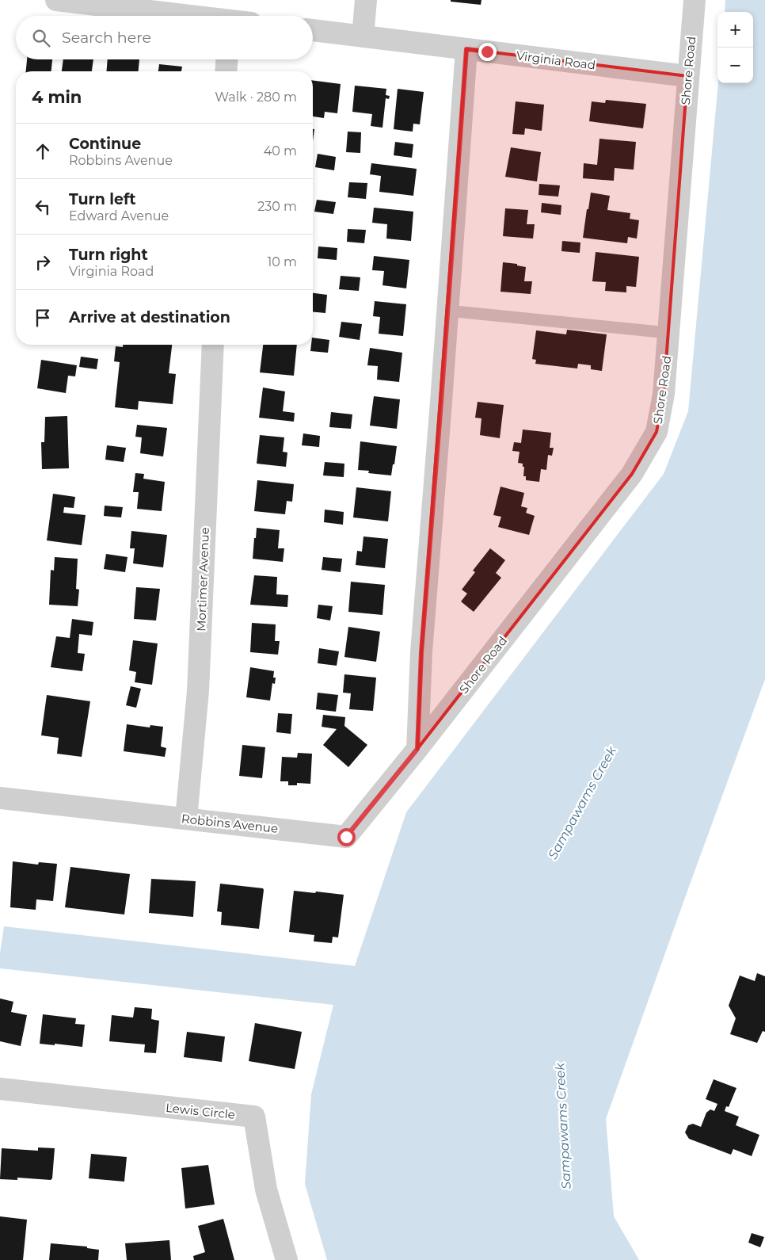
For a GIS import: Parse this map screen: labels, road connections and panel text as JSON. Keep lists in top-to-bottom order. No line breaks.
{"streets":{"street":["Virginia Road","Shore Road","Mortimer Avenue","Robbins Avenue","Lewis Circle"]},"crossings":[["Virginia Road","Shore Road"],["Shore Road","Robbins Avenue"],["Mortimer Avenue","Robbins Avenue"]],"water":["Sampawams Creek"],"page":{"map_buttons":["+","−"],"search":"Search here","heading":["4 min","Walk · 280 m"],"list":[["Continue","Robbins Avenue","40 m"],["Turn left","Edward Avenue","230 m"],["Turn right","Virginia Road","10 m"],"Arrive at destination"]}}
